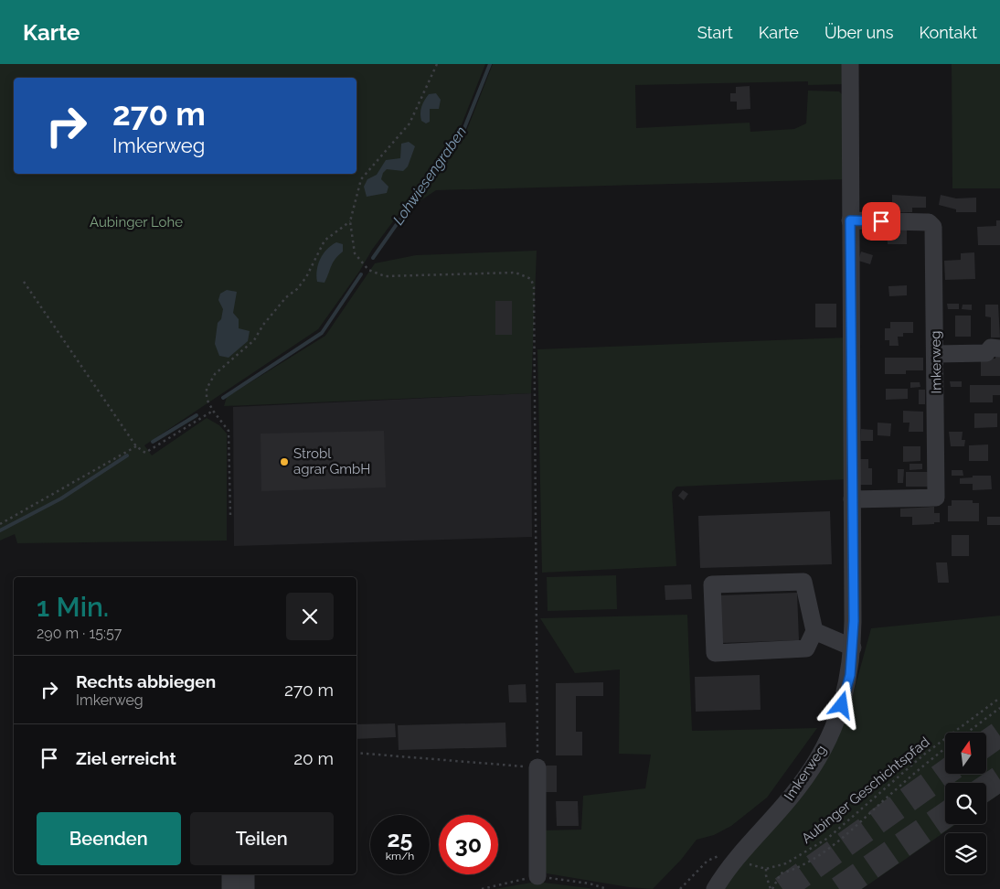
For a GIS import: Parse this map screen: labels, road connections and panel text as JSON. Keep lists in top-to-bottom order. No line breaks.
{"streets":{"street":["Imkerweg"],"path":["Aubinger Geschichtspfad"]},"water":["Lohwiesengraben"],"parks":["Aubinger Lohe"],"places":["Strobl agrar GmbH"],"north":"top","page":{"header":"Karte","nav":["Start","Karte","Über uns","Kontakt"],"turn":["270 m","Imkerweg"],"heading":["1 Min.","290 m · 15:57"],"list":[{"name":"Rechts abbiegen","note":"Imkerweg","value":"270 m"},{"name":"Ziel erreicht","value":"20 m"}],"buttons":["Beenden","Teilen"],"speed":"25 km/h","limit":"30"}}
